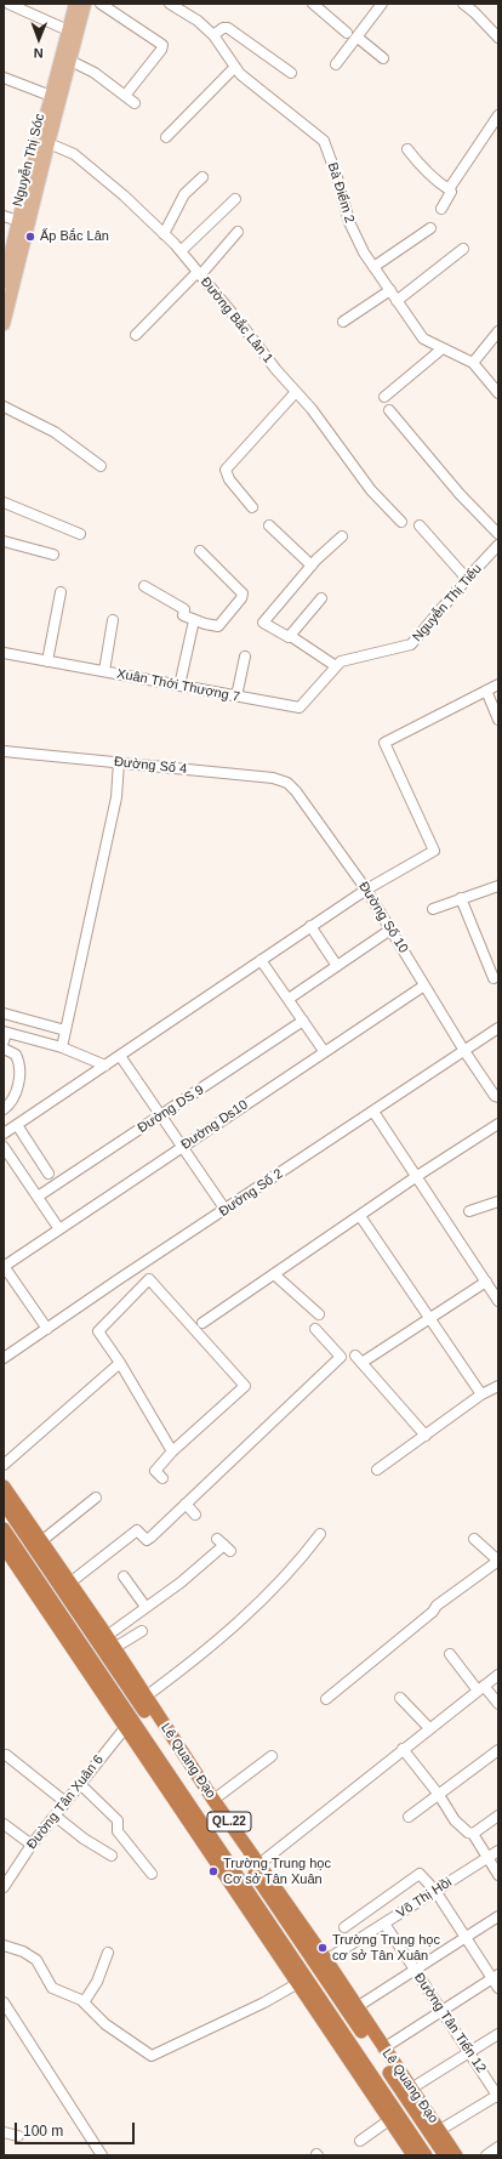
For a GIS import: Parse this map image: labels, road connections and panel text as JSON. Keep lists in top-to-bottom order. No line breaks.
{"streets":{"highway":["Lê Quang Đạo","QL.22"],"main road":["Nguyễn Thị Sóc"],"street":["Bà Điểm 2","Đường Bắc Lân 1","Nguyễn Thị Tiểu","Xuân Thới Thượng 7","Đường Số 4","Đường Số 10","Đường DS 9","Đường Ds10","Đường Số 2","Đường Tân Xuân 6","Võ Thị Hồi","Đường Tân Tiến 12"]},"crossings":[["Nguyễn Thị Sóc","Đường Bắc Lân 1"],["Nguyễn Thị Tiểu","Xuân Thới Thượng 7"],["Đường Số 4","Đường Số 10"],["Đường Số 10","Đường Ds10"],["Đường Số 10","Đường Số 2"],["Lê Quang Đạo","Đường Tân Xuân 6"],["Lê Quang Đạo","Võ Thị Hồi"],["Võ Thị Hồi","Đường Tân Tiến 12"]],"places":["Ấp Bắc Lân","Trường Trung học Cơ sở Tân Xuân","Trường Trung học cơ sở Tân Xuân"],"scale_bar":"100 m","north":"bottom"}
